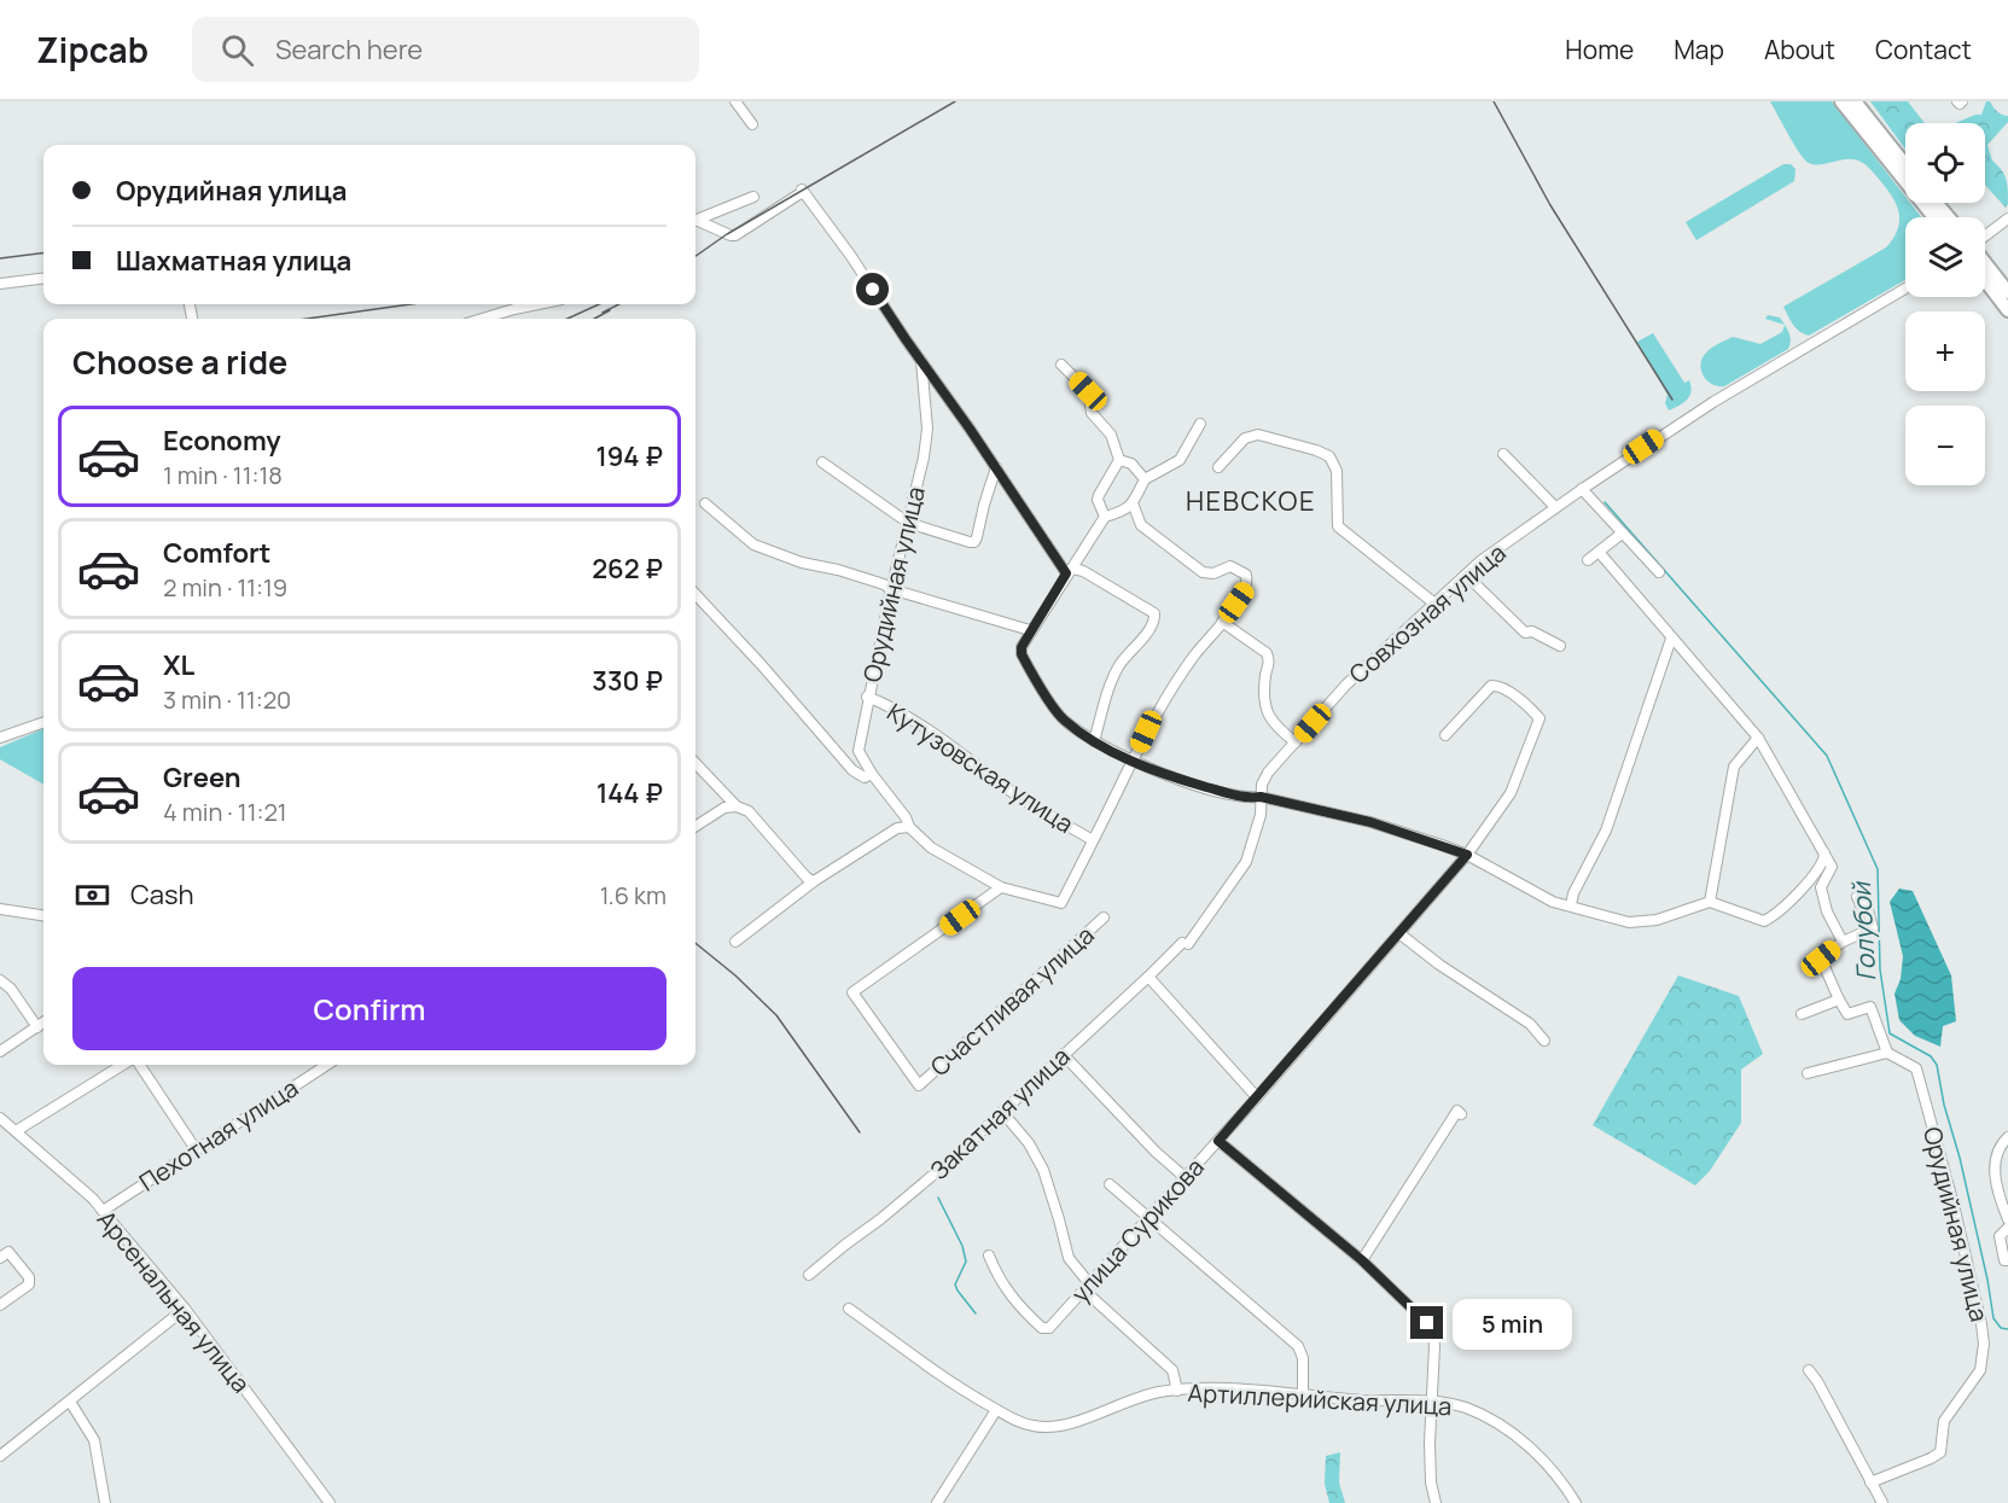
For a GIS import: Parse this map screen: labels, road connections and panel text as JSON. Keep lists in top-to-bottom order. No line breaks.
{"streets":{"street":["Орудийная улица","Совхозная улица","Кутузовская улица","Счастливая улица","Закатная улица","Пехотная улица","улица Сурикова","Арсенальная улица","Артиллерийская улица"]},"crossings":[["Орудийная улица","Кутузовская улица"],["Орудийная улица","Счастливая улица"],["Совхозная улица","Закатная улица"],["Пехотная улица","Арсенальная улица"]],"districts":["НЕВСКОЕ"],"water":["Голубой"],"page":{"header":"Zipcab","search":"Search here","nav":["Home","Map","About","Contact"],"map_buttons":["+","−"],"banner":["Орудийная улица","Шахматная улица"],"heading":"Choose a ride","list":[{"name":"Economy","note":"1 min · 11:18","value":"194 ₽"},{"name":"Comfort","note":"2 min · 11:19","value":"262 ₽"},{"name":"XL","note":"3 min · 11:20","value":"330 ₽"},{"name":"Green","note":"4 min · 11:21","value":"144 ₽"}],"pay":["Cash","1.6 km"],"buttons":"Confirm","bubble":"5 min"}}
